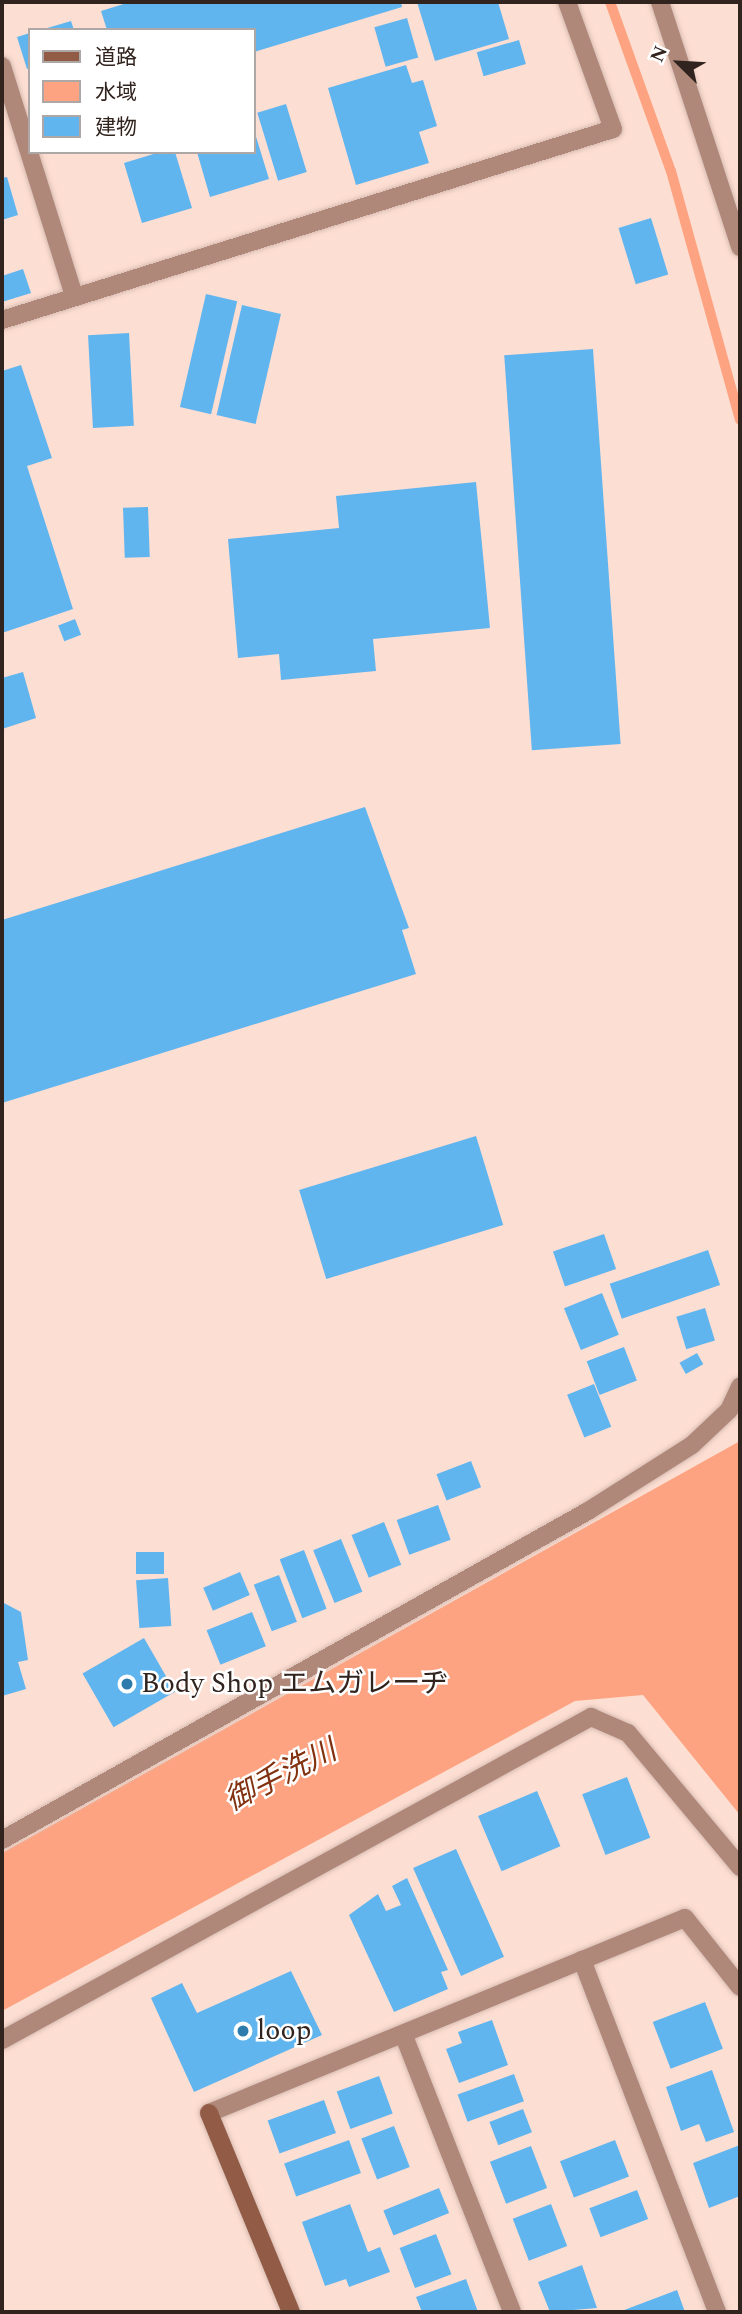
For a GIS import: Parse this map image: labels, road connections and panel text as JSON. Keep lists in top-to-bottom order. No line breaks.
{"water":["御手洗川"],"places":["Body Shop エムガレーヂ","loop"],"legend":["道路","水域","建物"],"north":"top left"}
